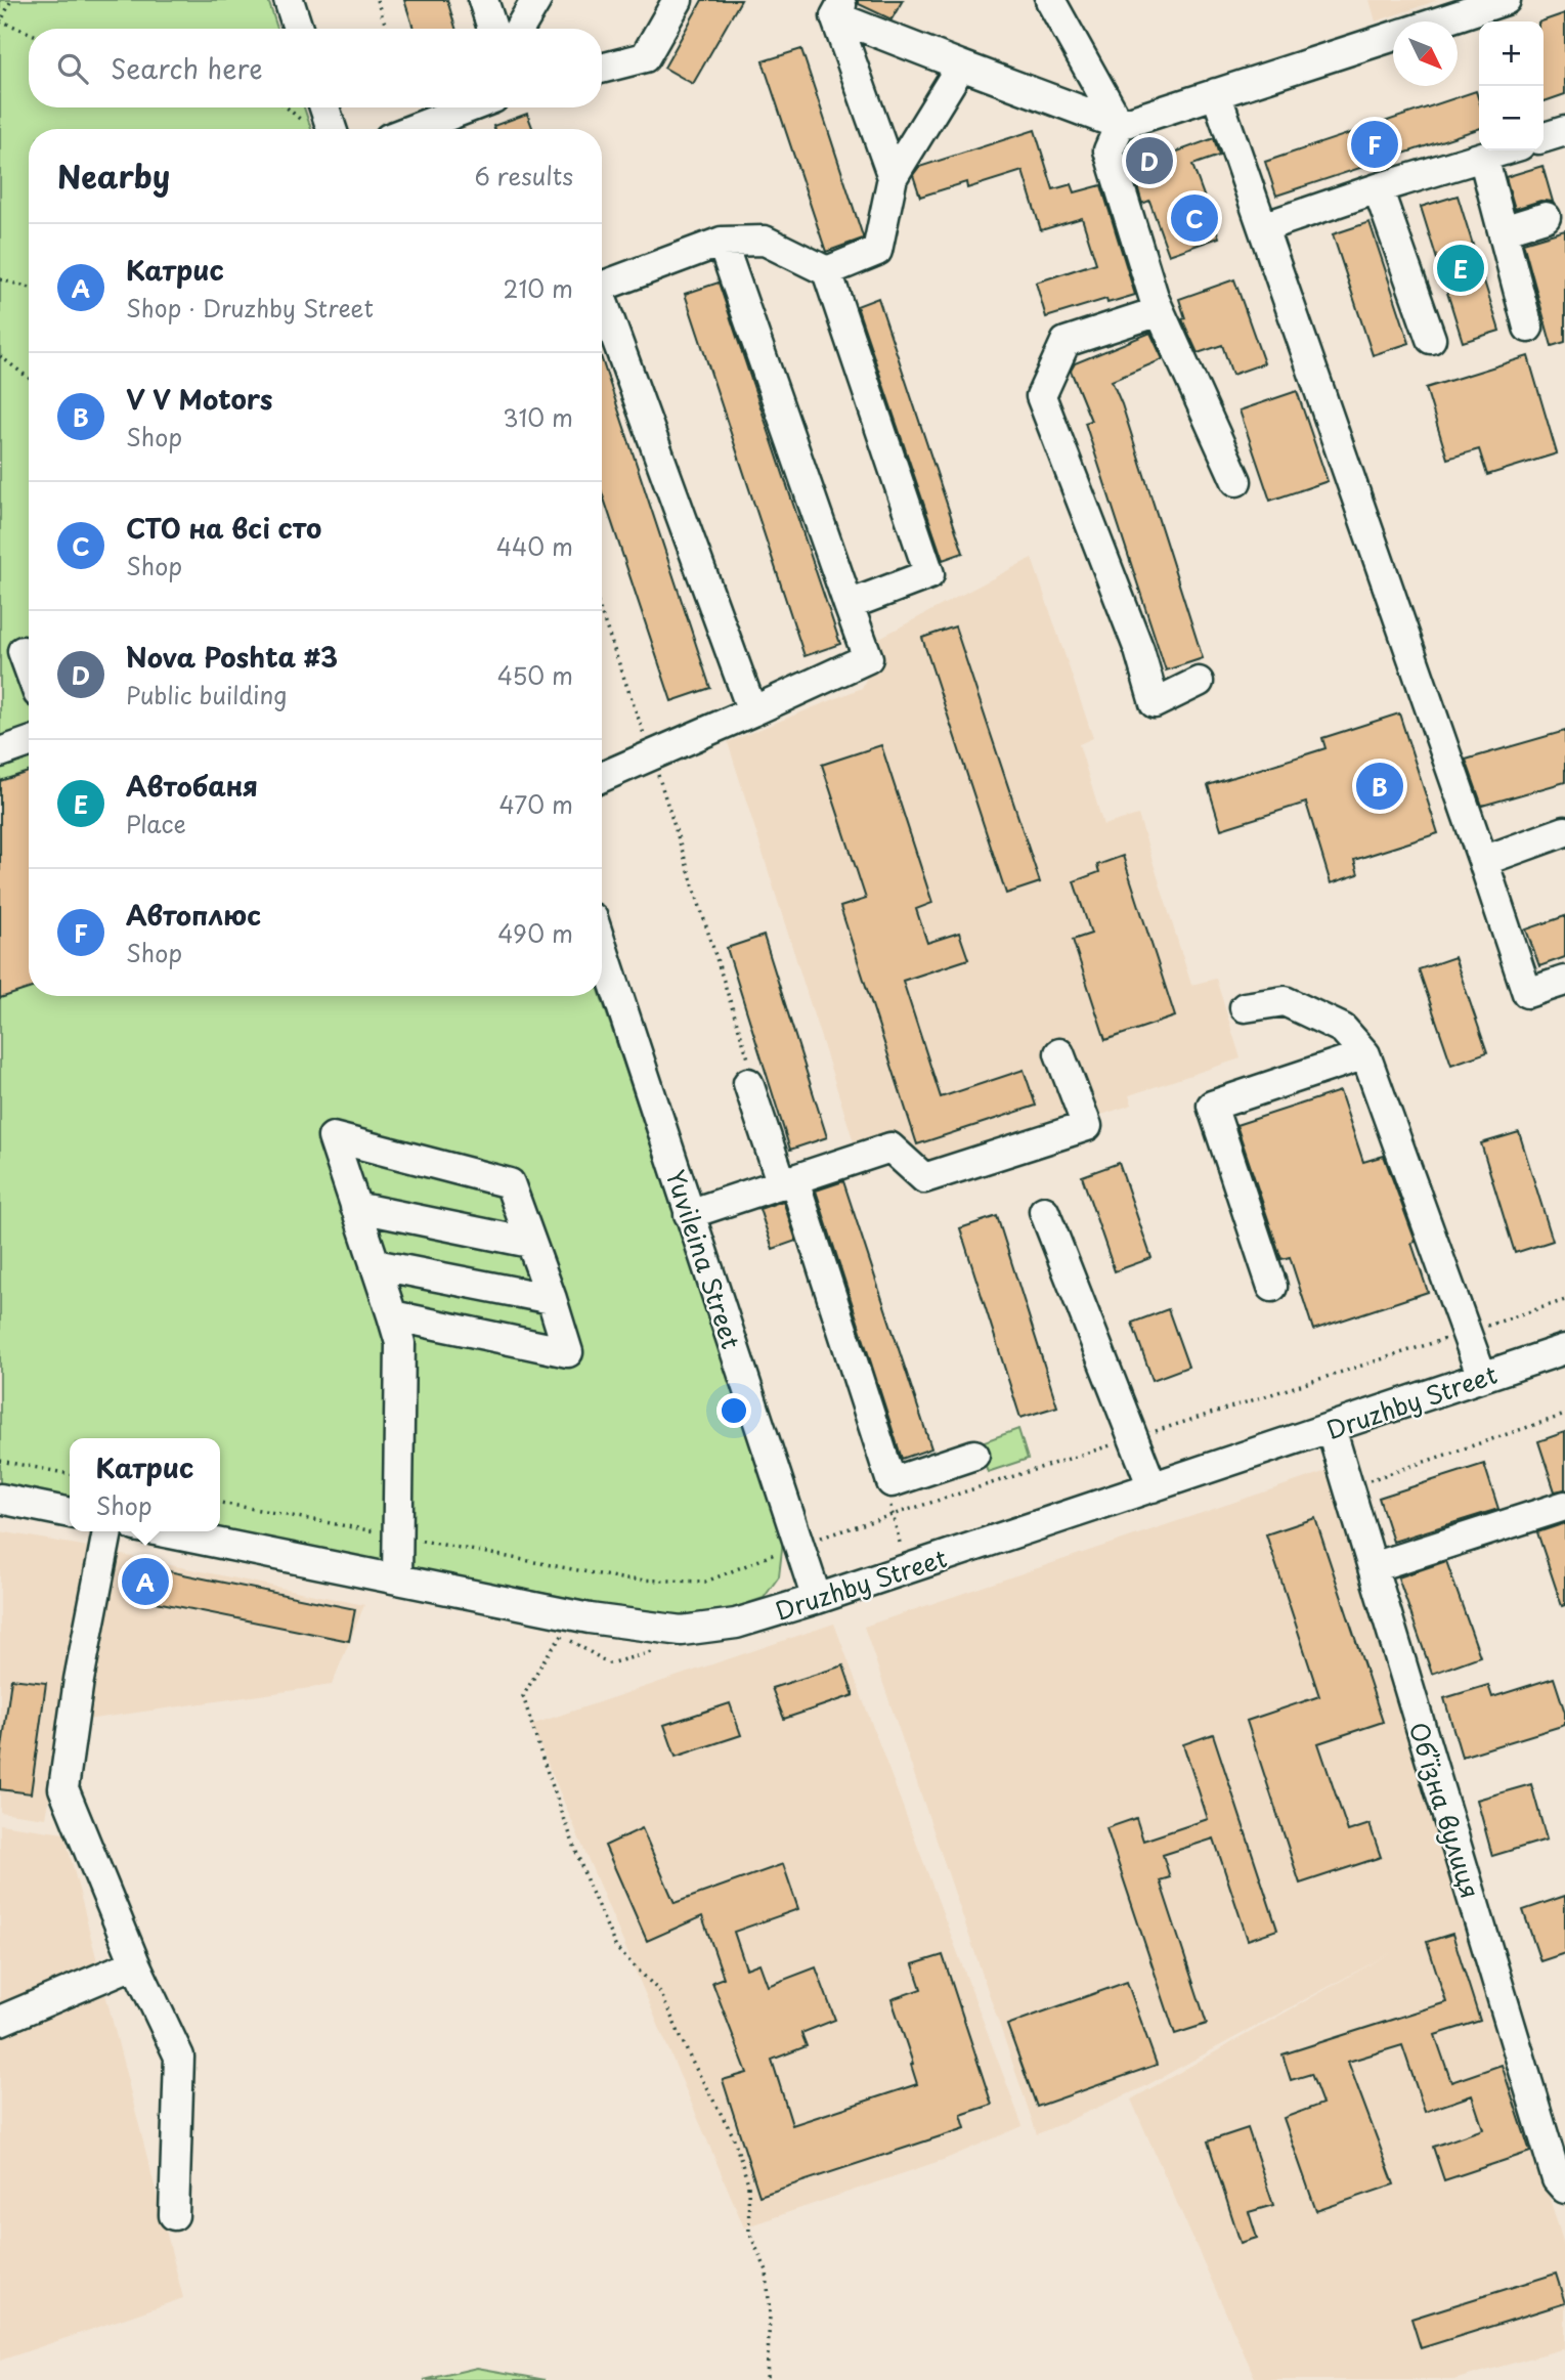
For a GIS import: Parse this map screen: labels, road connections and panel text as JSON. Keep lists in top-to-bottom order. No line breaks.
{"streets":{"street":["Yuvileina Street","Druzhby Street","Об’їзна вулиця"]},"crossings":[["Yuvileina Street","Druzhby Street"],["Druzhby Street","Об’їзна вулиця"]],"north":"bottom right","page":{"map_buttons":["+","−"],"search":"Search here","pins":["F","D","C","E","B","A"],"heading":["Nearby","6 results"],"list":[{"mark":"A","name":"Катрис","note":"Shop · Druzhby Street","value":"210 m"},{"mark":"B","name":"V V Motors","note":"Shop","value":"310 m"},{"mark":"C","name":"СТО на всі сто","note":"Shop","value":"440 m"},{"mark":"D","name":"Nova Poshta #3","note":"Public building","value":"450 m"},{"mark":"E","name":"Автобаня","note":"Place","value":"470 m"},{"mark":"F","name":"Автоплюс","note":"Shop","value":"490 m"}],"popup":["Катрис","Shop"]}}
